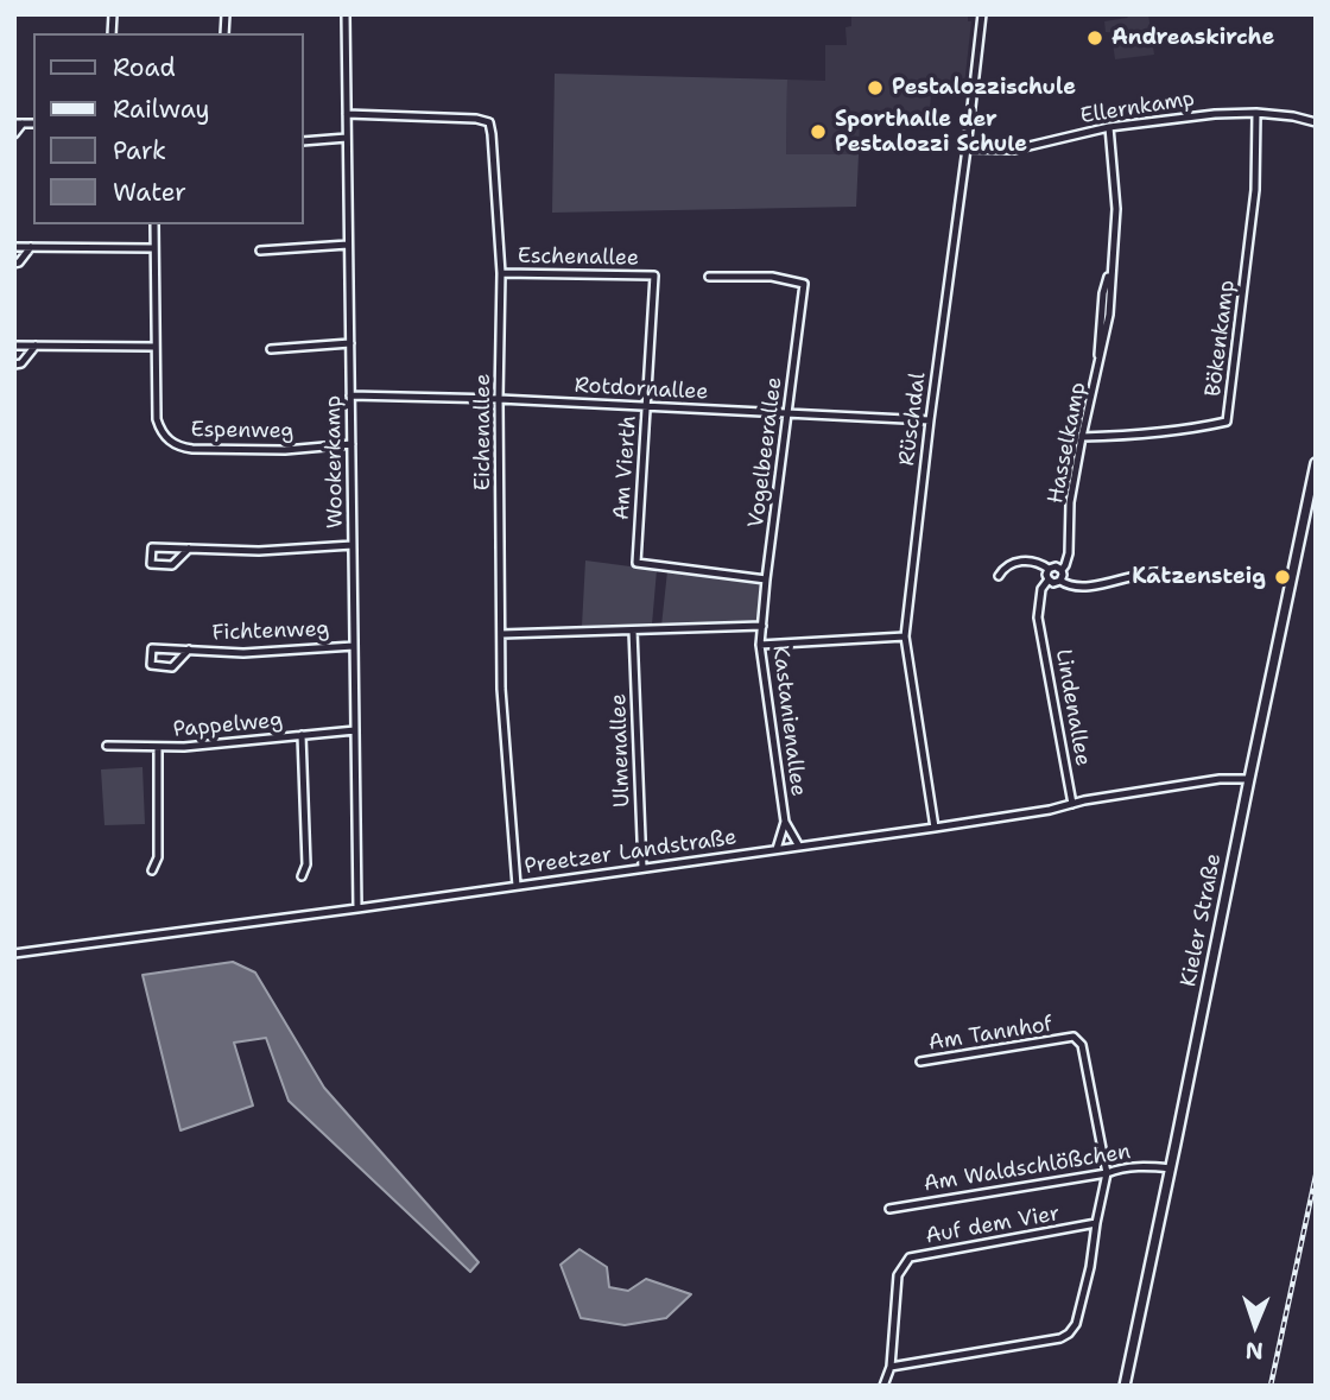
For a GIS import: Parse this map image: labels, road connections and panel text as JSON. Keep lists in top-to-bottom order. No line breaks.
{"streets":{"main road":["Kieler Straße"],"street":["Ellernkamp","Eschenallee","Bökenkamp","Rotdornallee","Rüschdal","Espenweg","Eichenallee","Hasselkamp","Vogelbeerallee","Wookerkamp","Am Vierth","Fichtenweg","Lindenallee","Kastanienallee","Pappelweg","Ulmenallee","Preetzer Landstraße","Am Tannhof","Am Waldschlößchen","Auf dem Vier"]},"crossings":[["Ellernkamp","Bökenkamp"],["Ellernkamp","Rüschdal"],["Ellernkamp","Hasselkamp"],["Eschenallee","Eichenallee"],["Eschenallee","Am Vierth"],["Bökenkamp","Hasselkamp"],["Rotdornallee","Rüschdal"],["Rotdornallee","Eichenallee"],["Rotdornallee","Vogelbeerallee"],["Rotdornallee","Wookerkamp"],["Rotdornallee","Am Vierth"],["Rüschdal","Preetzer Landstraße"],["Espenweg","Wookerkamp"],["Eichenallee","Wookerkamp"],["Eichenallee","Preetzer Landstraße"],["Hasselkamp","Lindenallee"],["Vogelbeerallee","Am Vierth"],["Vogelbeerallee","Kastanienallee"],["Wookerkamp","Fichtenweg"],["Wookerkamp","Pappelweg"],["Wookerkamp","Preetzer Landstraße"],["Lindenallee","Preetzer Landstraße"],["Kastanienallee","Preetzer Landstraße"],["Ulmenallee","Preetzer Landstraße"],["Preetzer Landstraße","Kieler Straße"],["Kieler Straße","Am Waldschlößchen"],["Am Tannhof","Am Waldschlößchen"]],"places":["Andreaskirche","Pestalozzischule","Sporthalle der Pestalozzi Schule","Katzensteig"],"legend":["Road","Railway","Park","Water"],"north":"bottom"}
